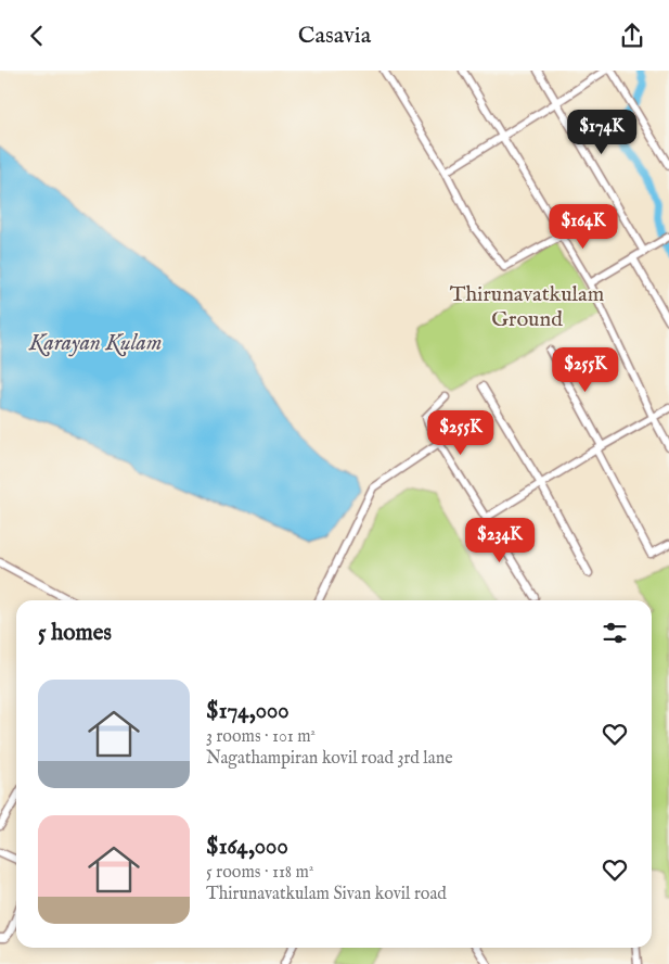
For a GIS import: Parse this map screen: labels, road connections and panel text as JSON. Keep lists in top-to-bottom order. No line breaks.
{"water":["Karayan Kulam"],"parks":["Thirunavatkulam Ground"],"page":{"header":"Casavia","price":["$174K","$164K","$255K","$255K","$234K"],"heading":"5 homes","list":[{"name":"$174,000","note":"3 rooms · 101 m² · Nagathampiran kovil road 3rd lane"},{"name":"$164,000","note":"5 rooms · 118 m² · Thirunavatkulam Sivan kovil road"}]}}
